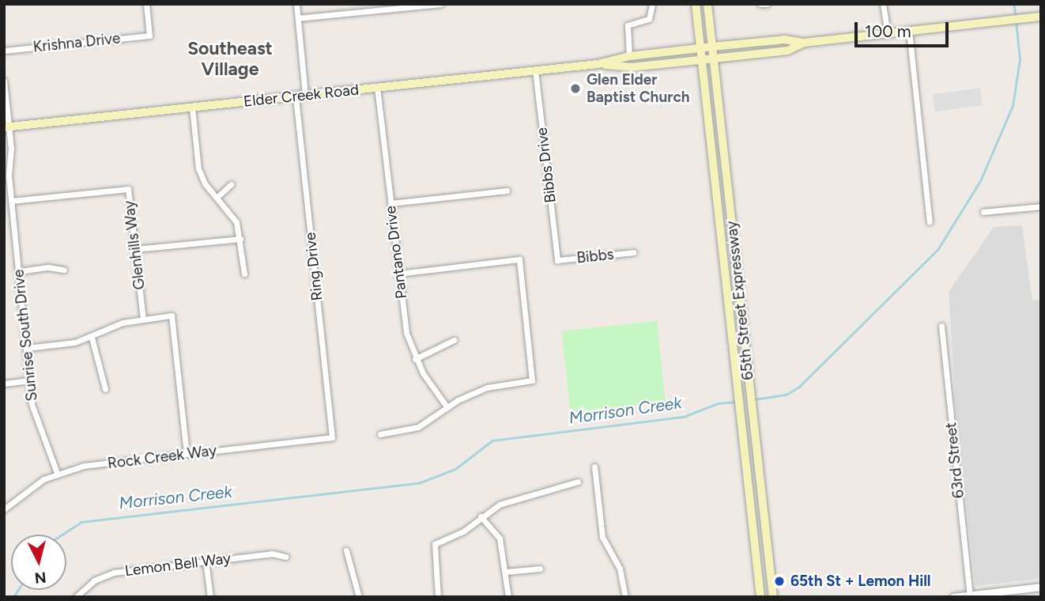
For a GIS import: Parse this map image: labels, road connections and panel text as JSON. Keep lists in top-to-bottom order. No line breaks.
{"streets":{"main road":["Elder Creek Road","65th Street Expressway"],"street":["Krishna Drive","Bibbs Drive","Glenhills Way","Pantano Drive","Bibbs","Ring Drive","Sunrise South Drive","Rock Creek Way","63rd Street","Lemon Bell Way"]},"crossings":[["Elder Creek Road","Bibbs Drive"],["Elder Creek Road","Pantano Drive"],["Elder Creek Road","Ring Drive"],["Elder Creek Road","65th Street Expressway"],["Elder Creek Road","Sunrise South Drive"],["Bibbs Drive","Bibbs"],["Glenhills Way","Sunrise South Drive"],["Ring Drive","Rock Creek Way"],["Sunrise South Drive","Rock Creek Way"]],"districts":["Southeast Village"],"water":["Morrison Creek"],"places":["Glen Elder Baptist Church","65th St + Lemon Hill"],"scale_bar":"100 m","north":"bottom"}
